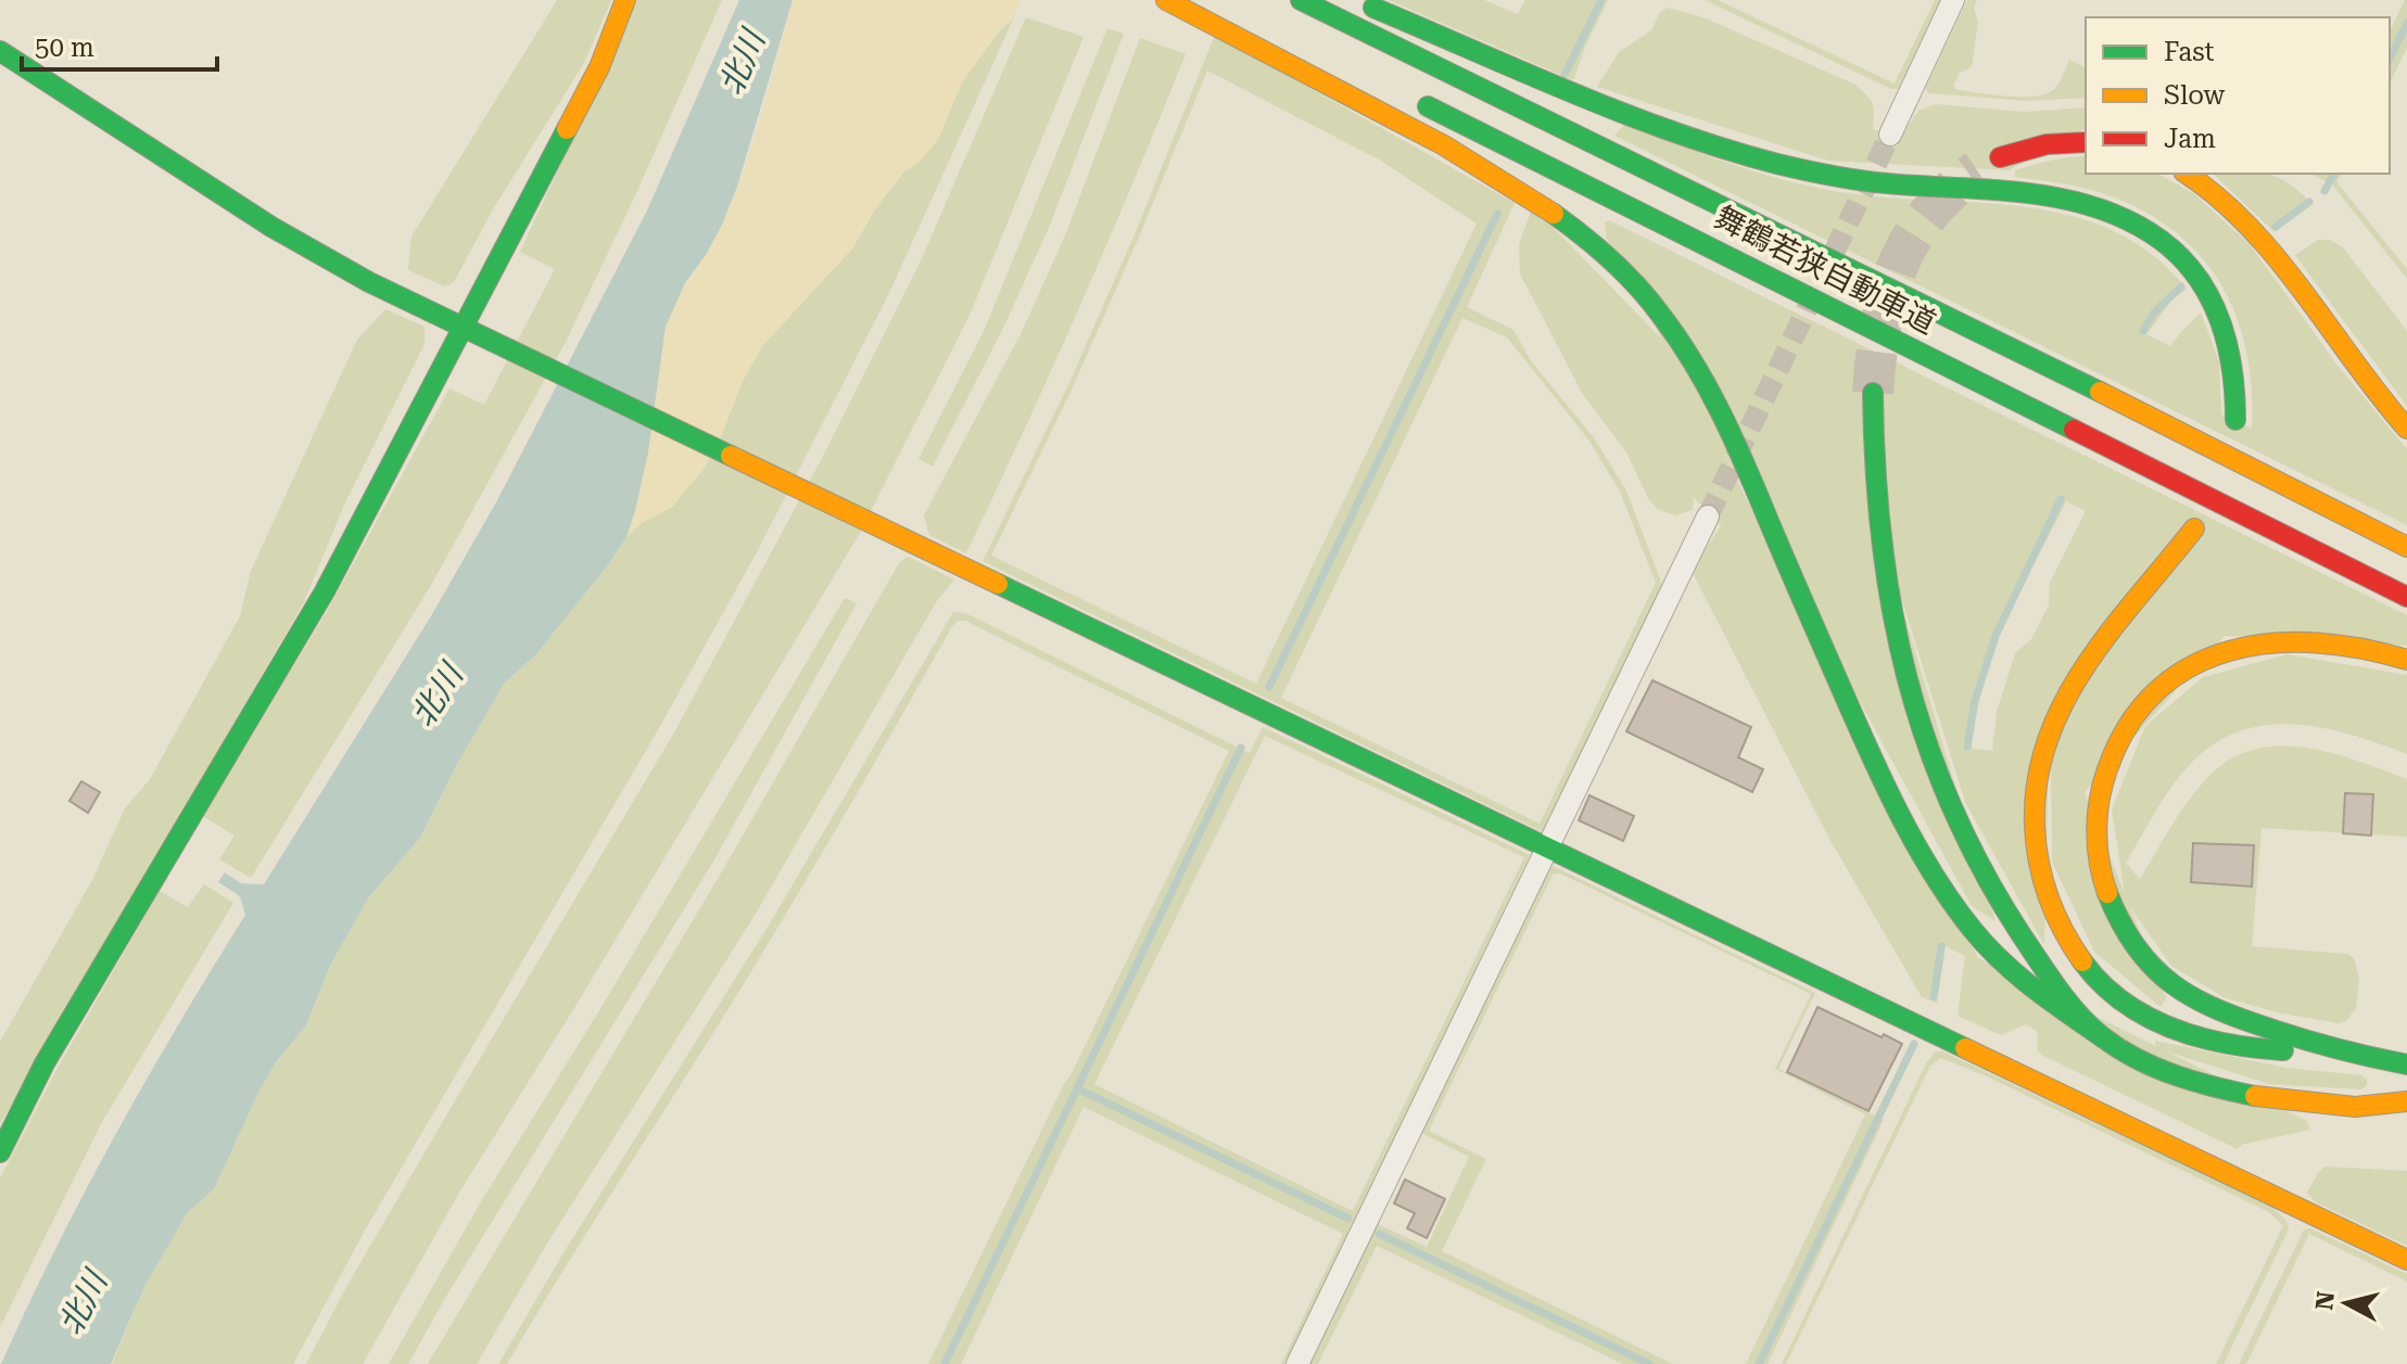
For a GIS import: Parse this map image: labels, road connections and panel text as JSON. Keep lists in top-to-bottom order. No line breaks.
{"streets":{"main road":["舞鶴若狭自動車道"]},"water":["北川"],"legend":["Fast","Slow","Jam"],"scale_bar":"50 m","north":"left"}
